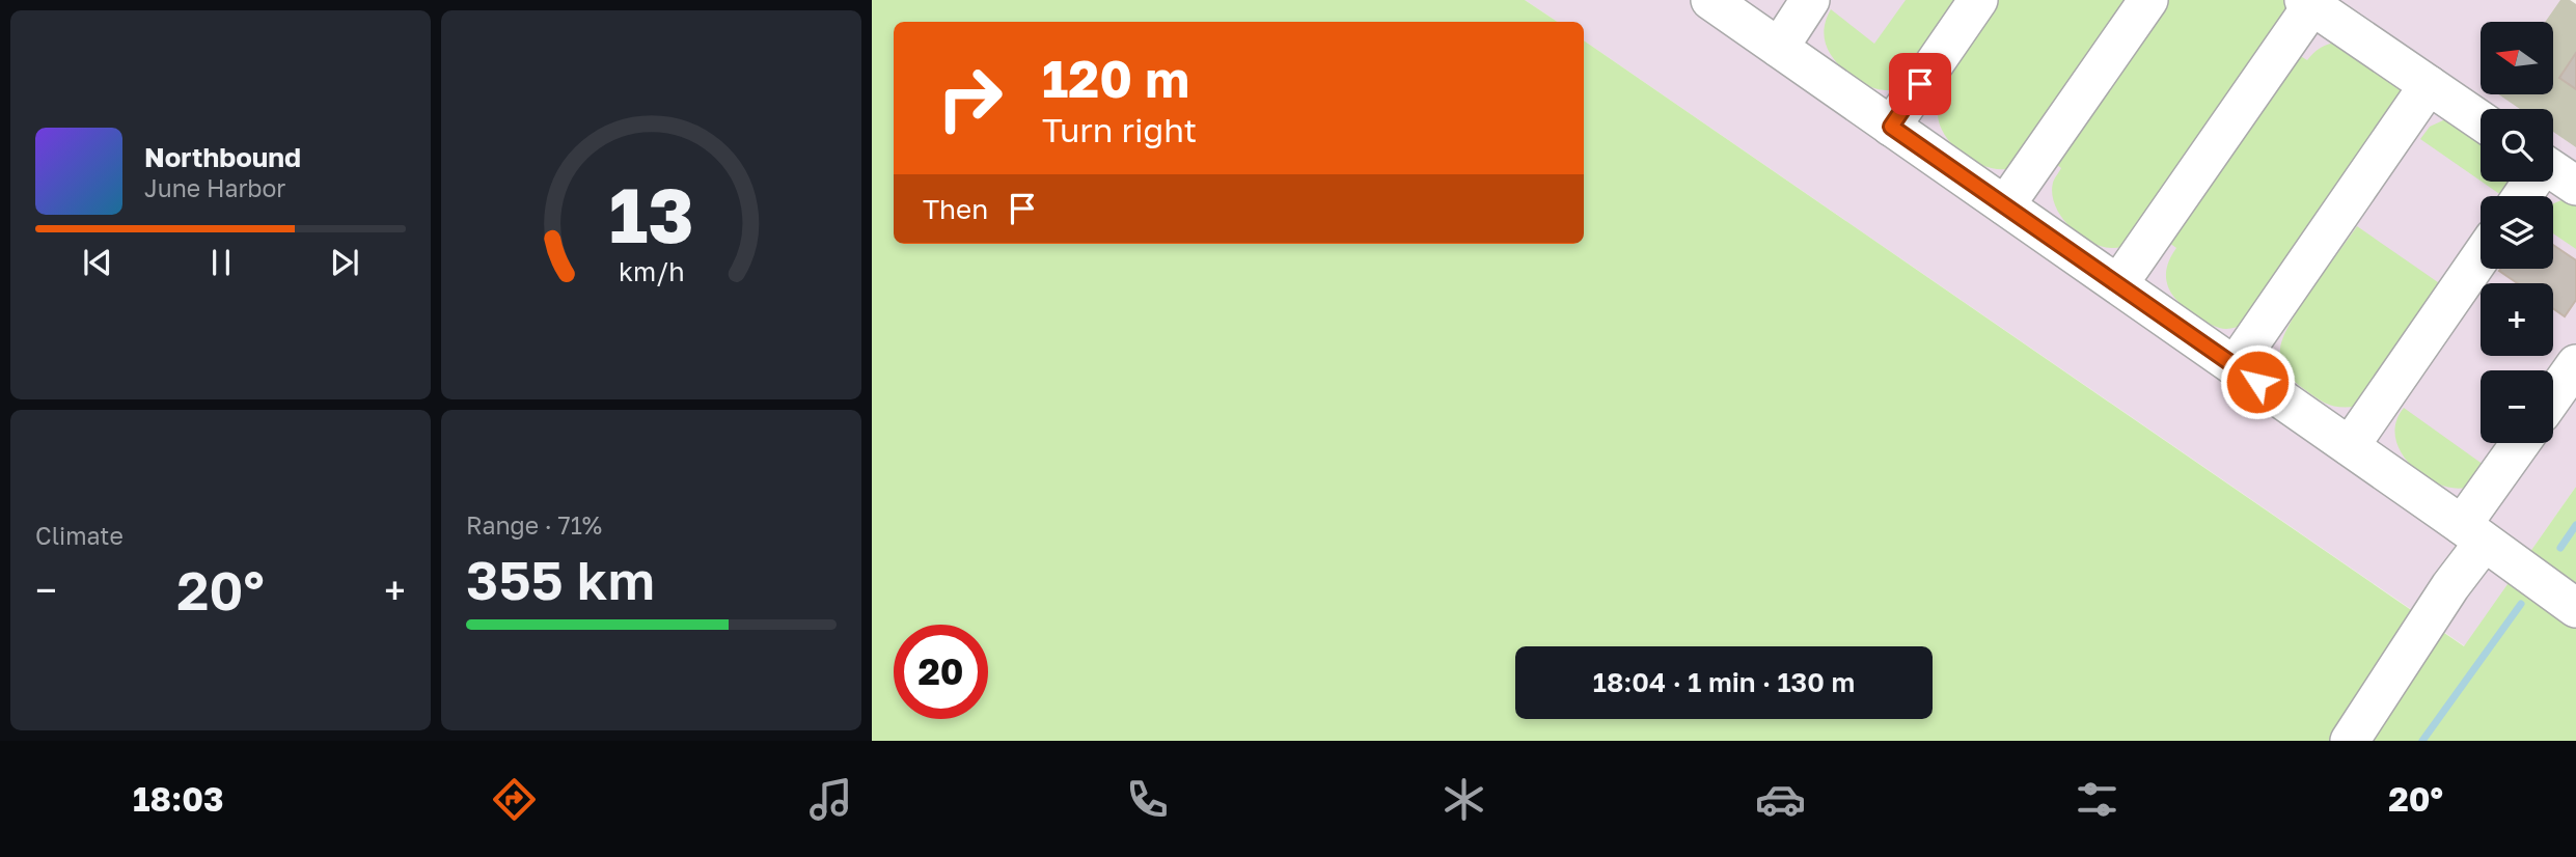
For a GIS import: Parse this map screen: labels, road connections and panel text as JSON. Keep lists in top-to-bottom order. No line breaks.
{"north":"left","page":{"map_buttons":["+","−"],"turn":["120 m","Turn right"],"song":["Northbound","June Harbor"],"then":"Then","tile":["Climate",["Range · 71%","355 km"]],"heat":["−","20°","+"],"limit":"20","trip":"18:04 · 1 min · 130 m","tabs":["18:03","20°"],"gauge":["13","km/h"]}}
